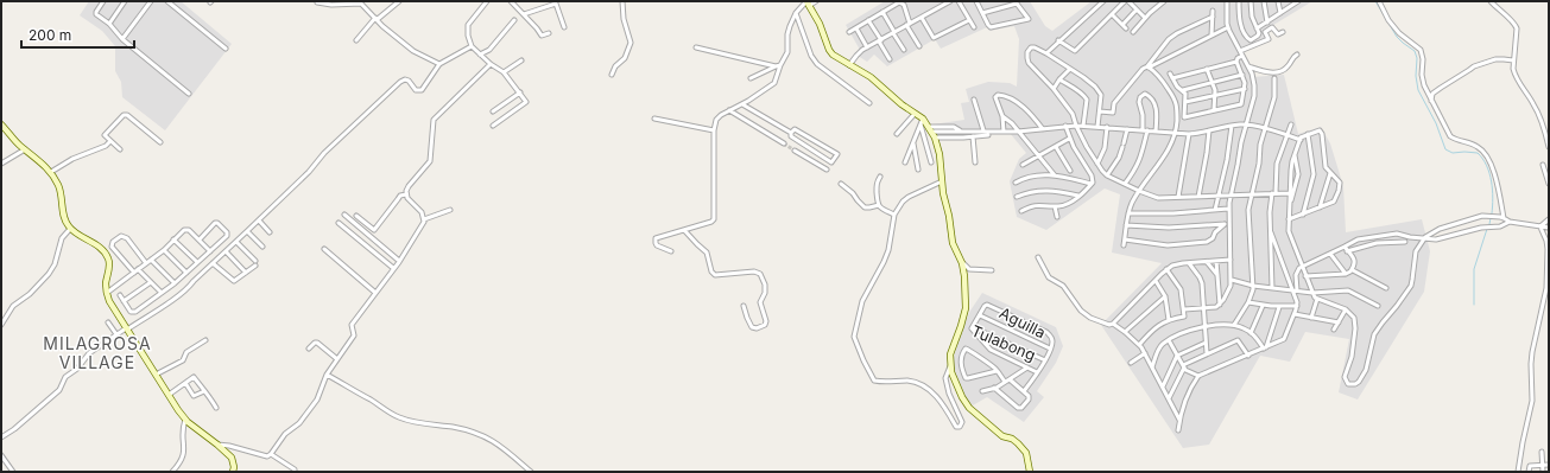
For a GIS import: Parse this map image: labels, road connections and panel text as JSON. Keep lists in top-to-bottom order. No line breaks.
{"streets":{"street":["Aguilla","Tulabong"]},"crossings":[["Aguilla","Tulabong"]],"districts":["MILAGROSA VILLAGE"],"scale_bar":"200 m"}
